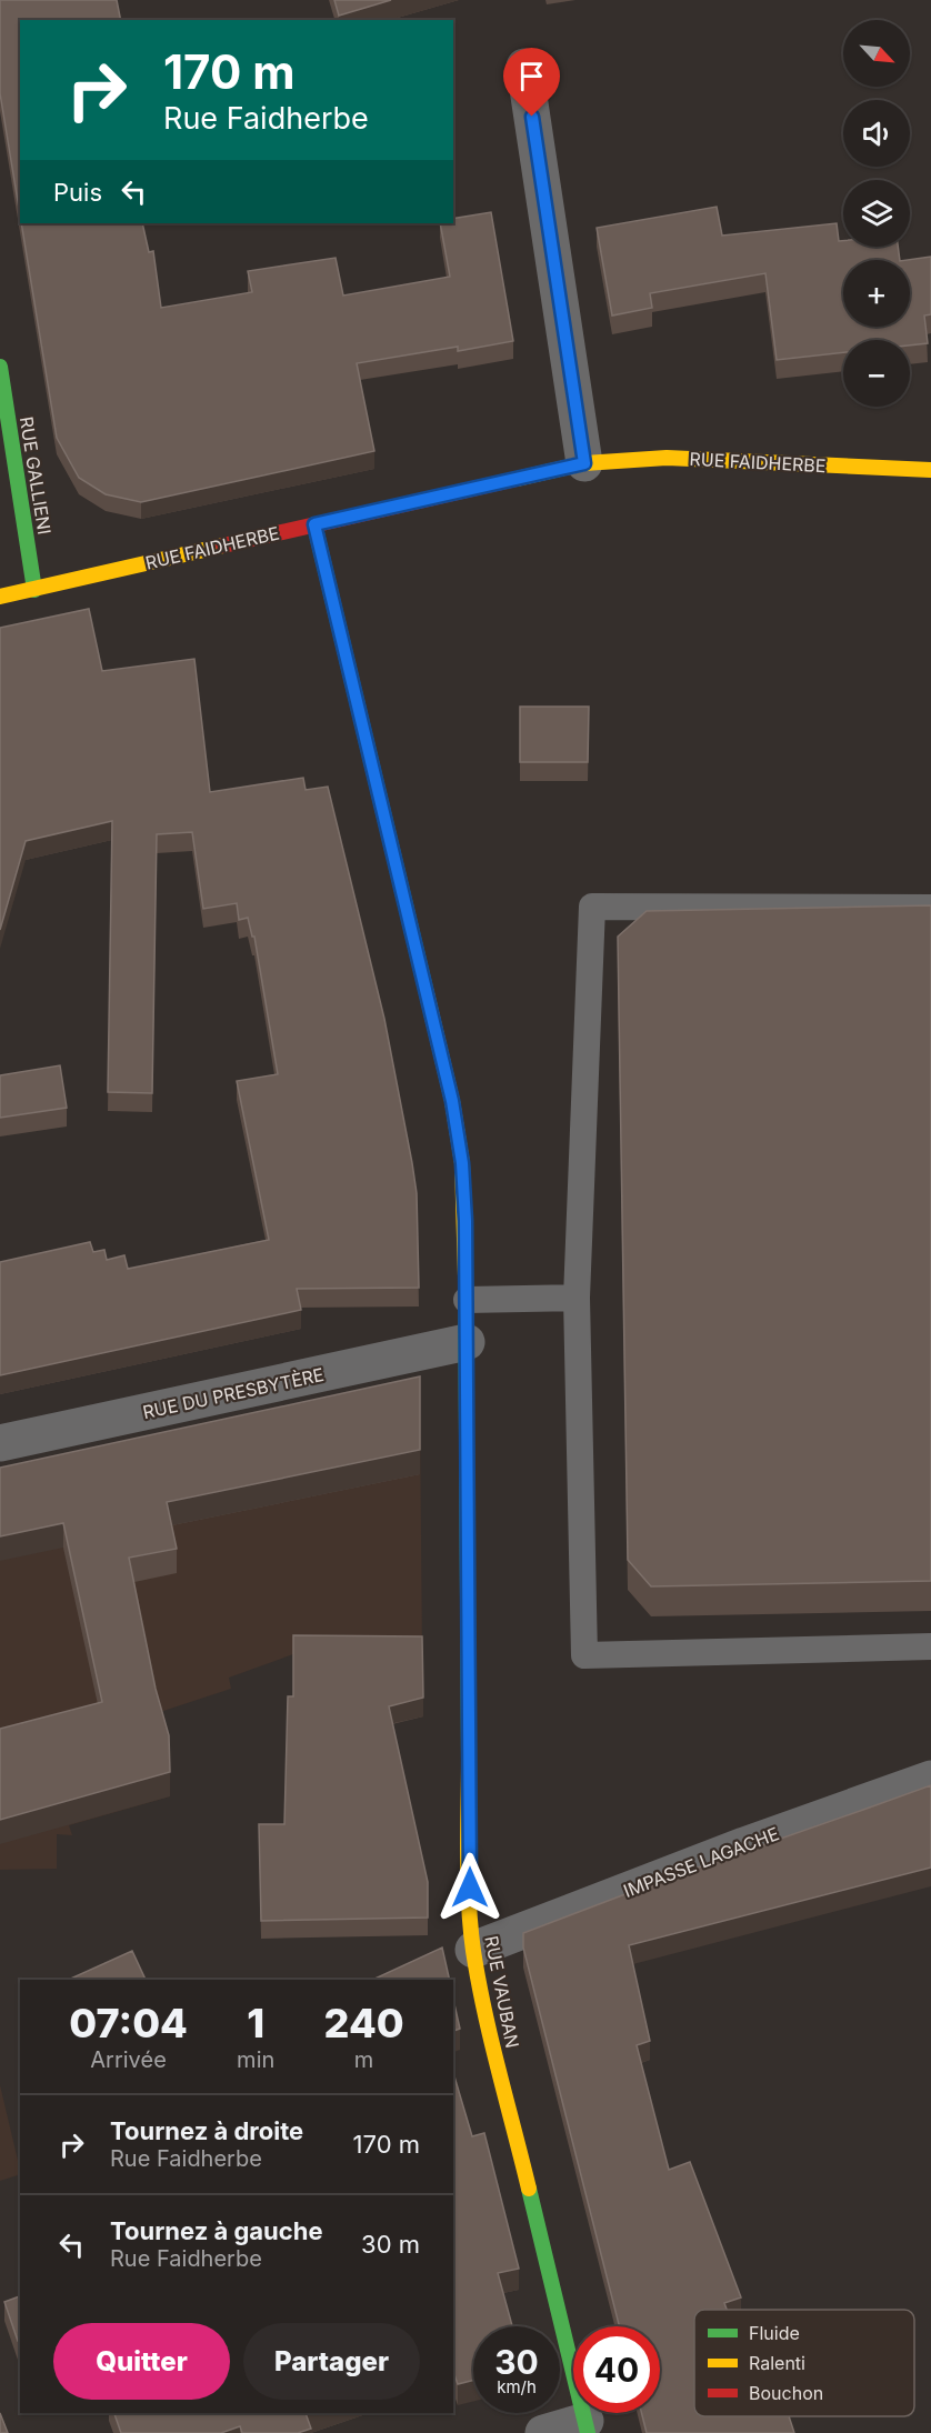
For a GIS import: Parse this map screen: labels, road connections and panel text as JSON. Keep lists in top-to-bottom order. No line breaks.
{"streets":{"street":["RUE FAIDHERBE","RUE GALLIENI","RUE DU PRESBYTÈRE","IMPASSE LAGACHE","RUE VAUBAN"]},"crossings":[["RUE FAIDHERBE","RUE GALLIENI"],["RUE FAIDHERBE","RUE VAUBAN"],["RUE DU PRESBYTÈRE","RUE VAUBAN"],["IMPASSE LAGACHE","RUE VAUBAN"]],"legend":["Fluide","Ralenti","Bouchon"],"north":"bottom right","page":{"map_buttons":["+","−"],"turn":["170 m","Rue Faidherbe"],"then":"Puis","eta":["07:04","Arrivée","1","min","240","m"],"list":[{"name":"Tournez à droite","note":"Rue Faidherbe","value":"170 m"},{"name":"Tournez à gauche","note":"Rue Faidherbe","value":"30 m"}],"buttons":["Quitter","Partager"],"speed":"30 km/h","limit":"40"}}
